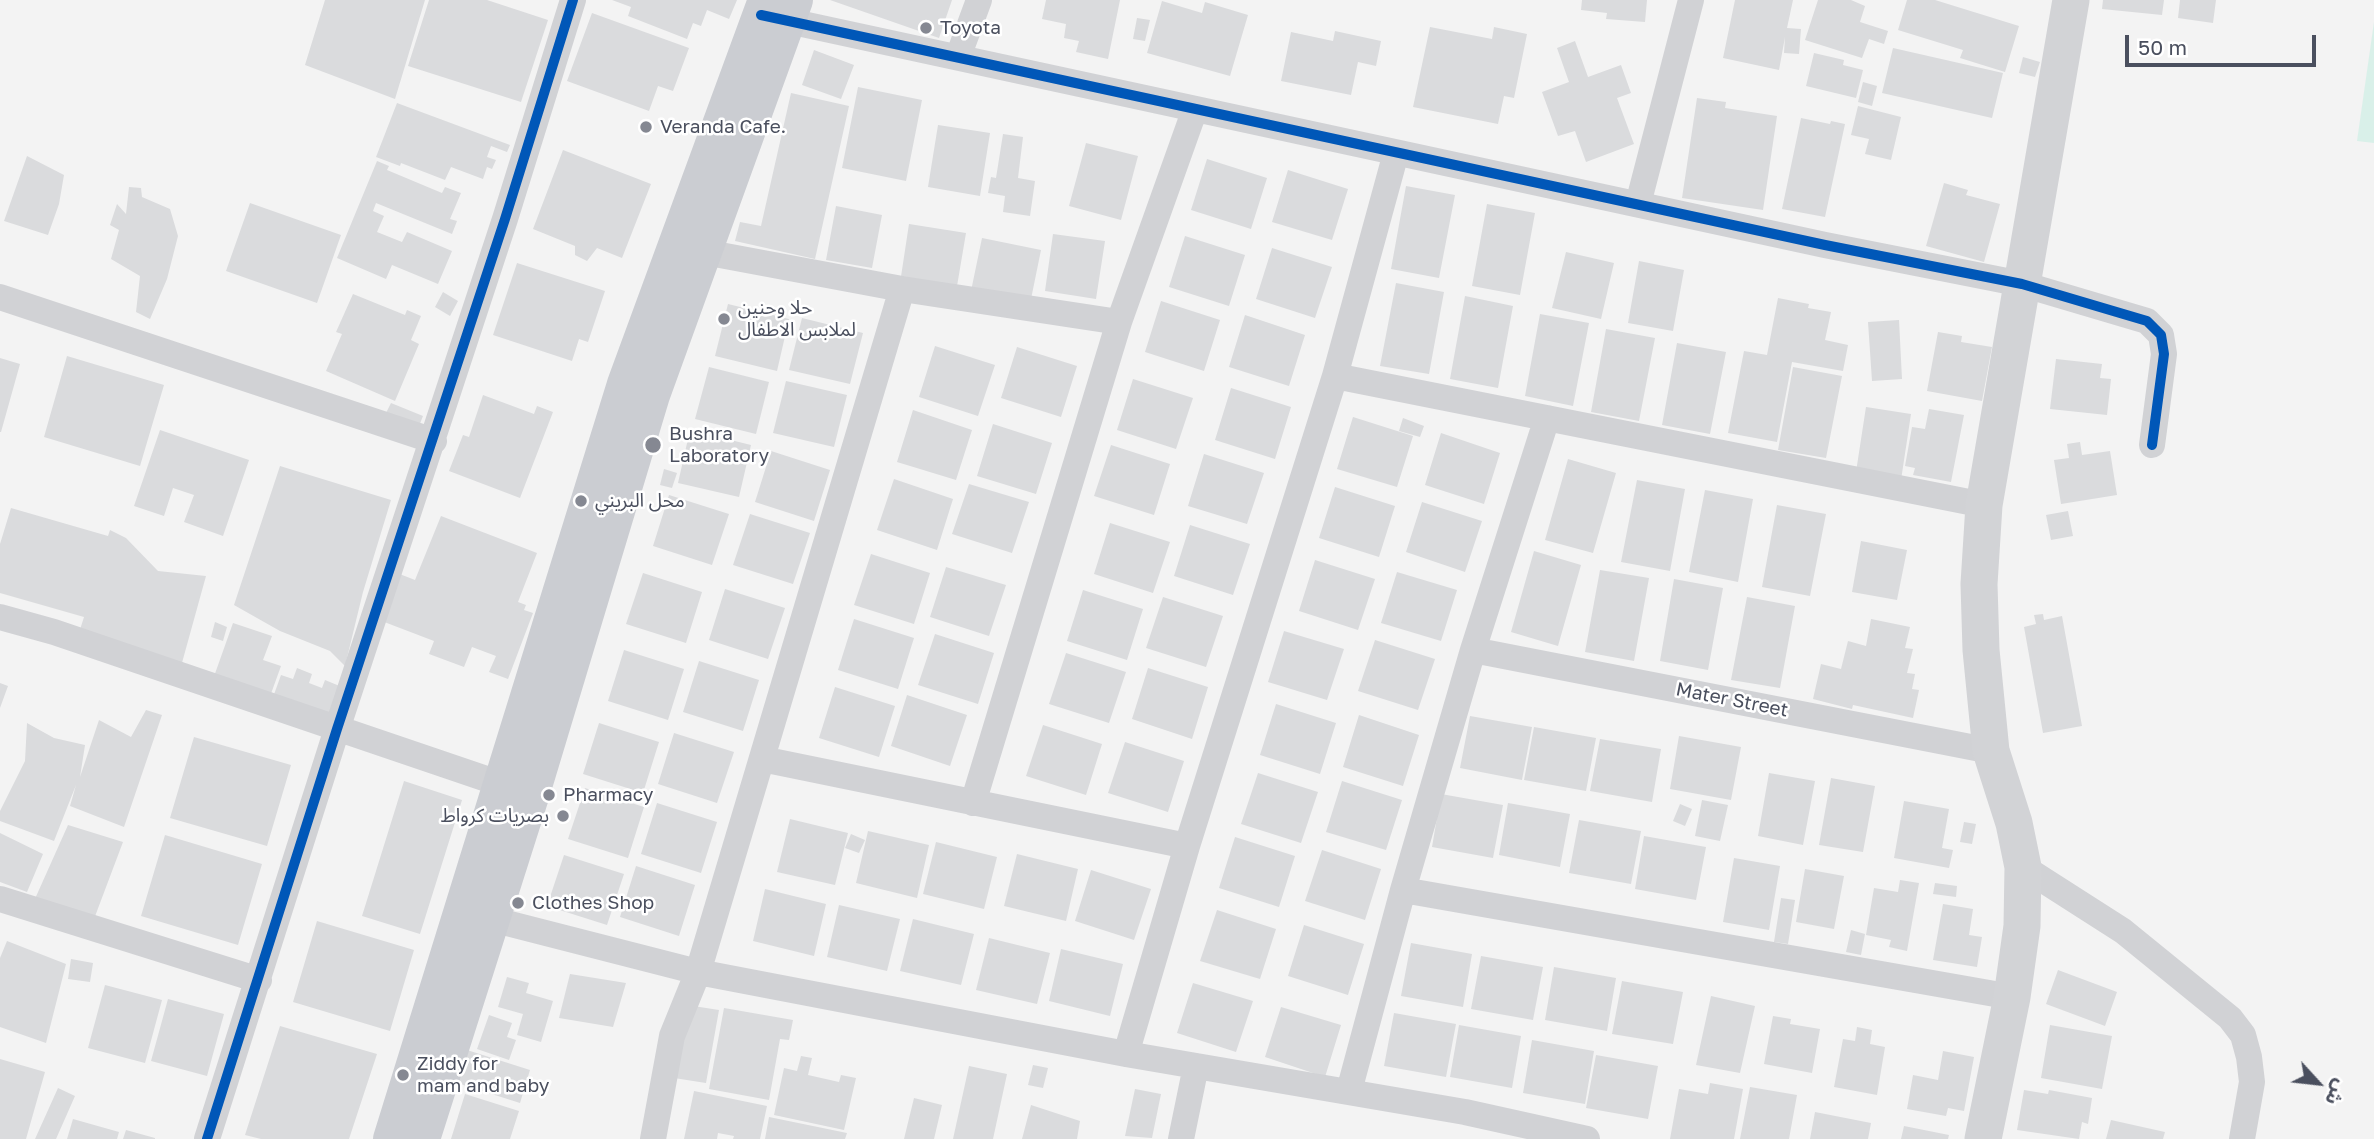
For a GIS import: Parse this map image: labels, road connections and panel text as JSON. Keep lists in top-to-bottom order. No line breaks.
{"streets":{"street":["Mater Street"]},"places":["Toyota","Veranda Cafe.","حلا وحنين لملابس الاطفال","Bushra Laboratory","محل البريني","Pharmacy","بصريات كرواط","Clothes Shop","Ziddy for mam and baby"],"scale_bar":"50 m","north":"bottom right"}
